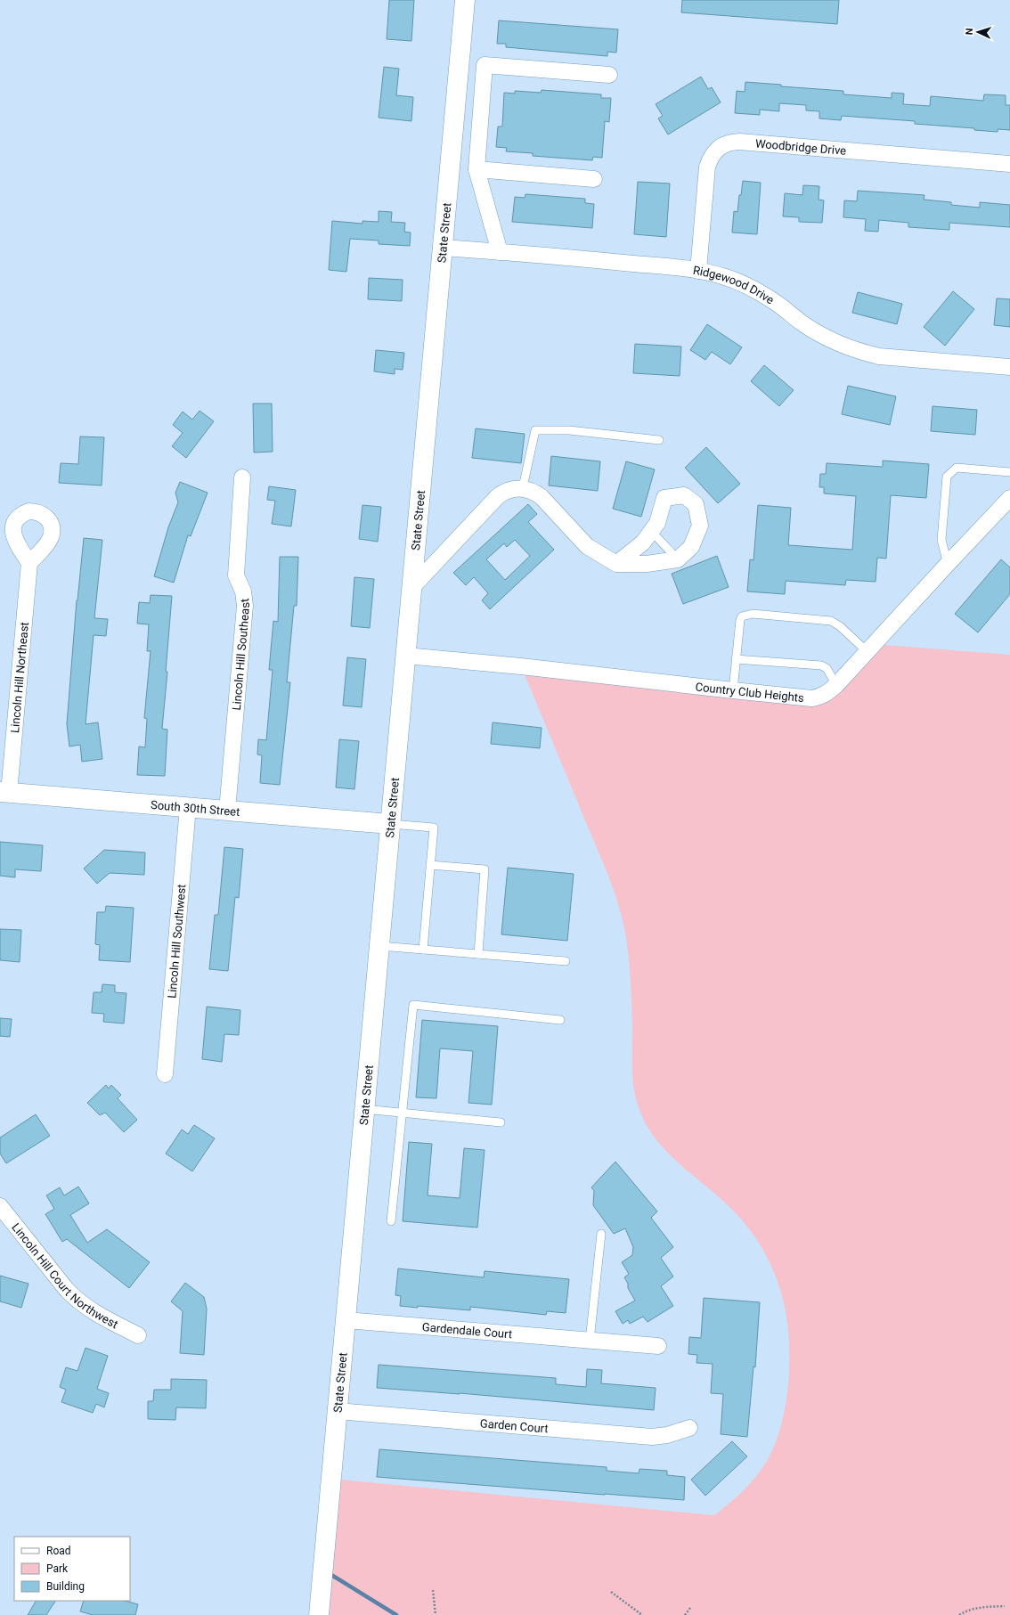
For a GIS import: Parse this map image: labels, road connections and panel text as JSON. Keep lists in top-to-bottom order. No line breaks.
{"streets":{"main road":["State Street","South 30th Street"],"street":["Woodbridge Drive","Ridgewood Drive","Lincoln Hill Southeast","Lincoln Hill Northeast","Country Club Heights","Lincoln Hill Southwest","Lincoln Hill Court Northwest","Gardendale Court","Garden Court"]},"crossings":[["Woodbridge Drive","Ridgewood Drive"],["State Street","Ridgewood Drive"],["State Street","Country Club Heights"],["State Street","South 30th Street"],["State Street","Gardendale Court"],["State Street","Garden Court"],["Lincoln Hill Southeast","South 30th Street"],["Lincoln Hill Northeast","South 30th Street"],["South 30th Street","Lincoln Hill Southwest"]],"legend":["Road","Park","Building"],"north":"left"}
